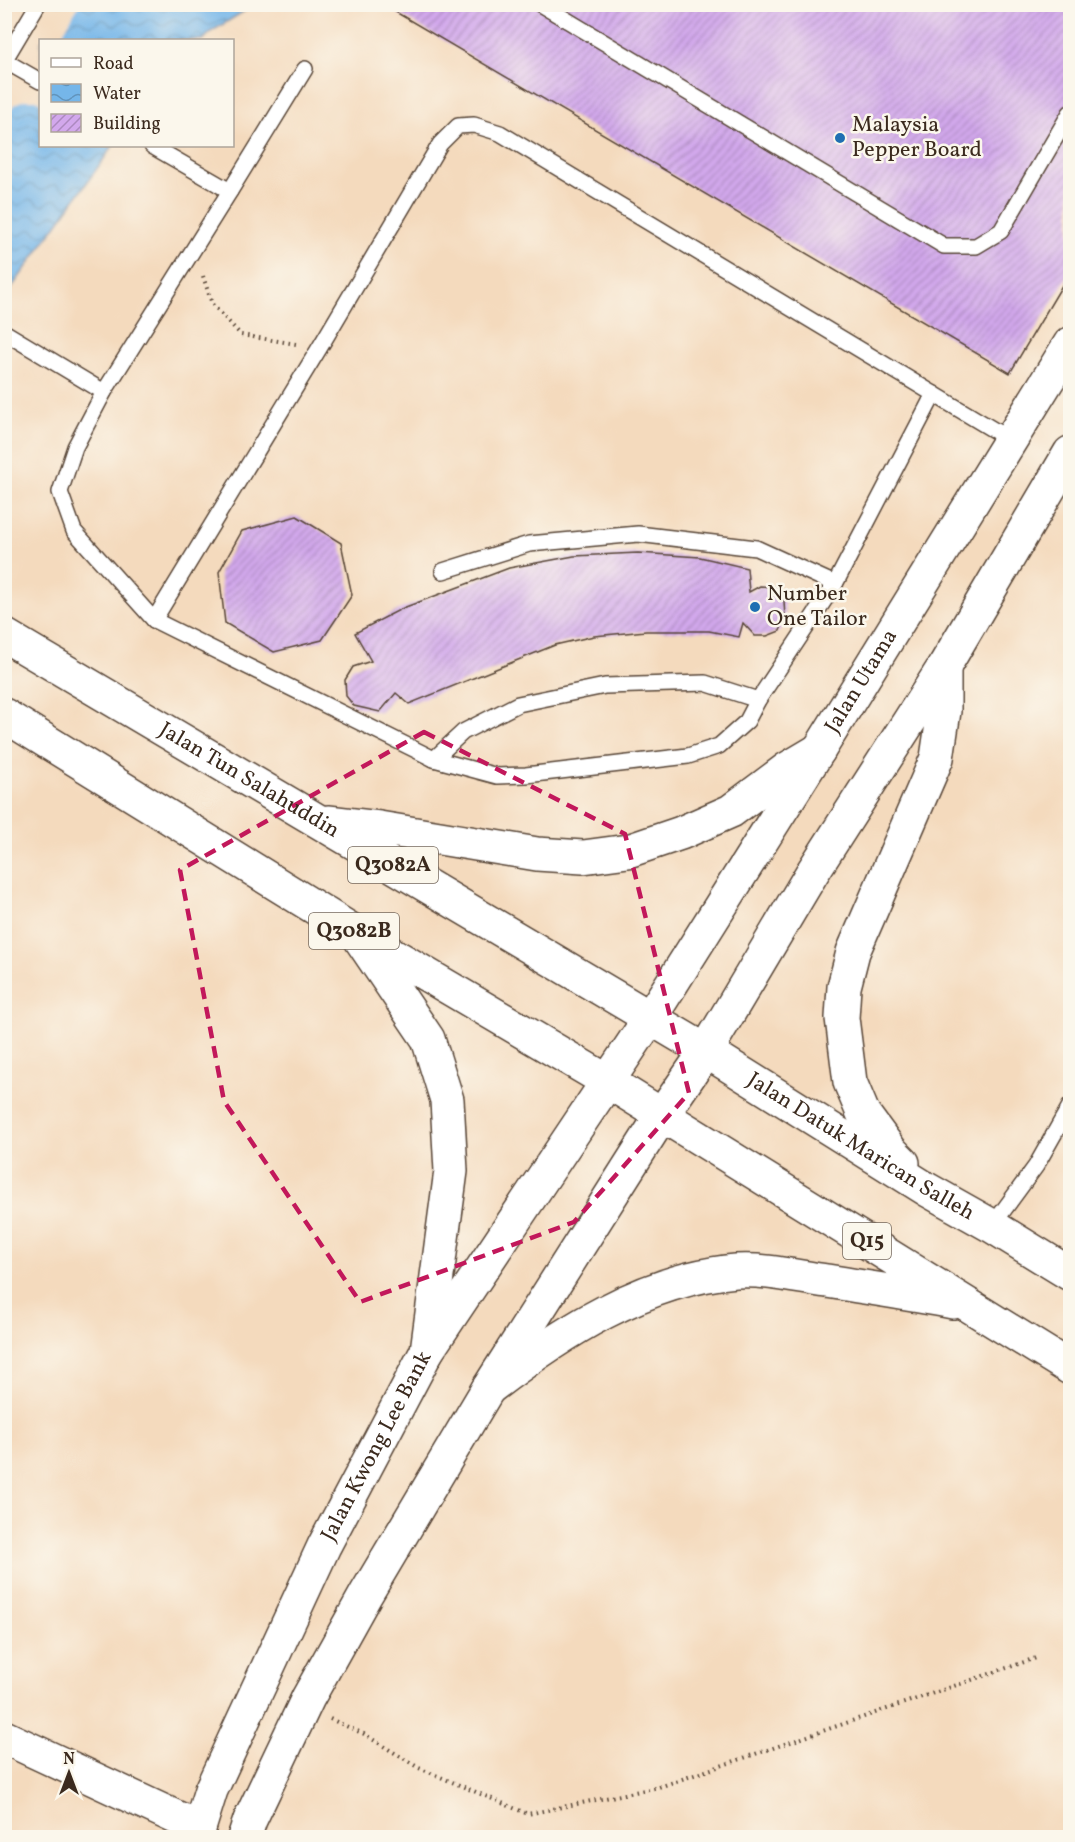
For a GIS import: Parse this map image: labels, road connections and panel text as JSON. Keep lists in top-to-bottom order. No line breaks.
{"streets":{"main road":["Jalan Utama","Jalan Tun Salahuddin","Q3082A","Q3082B","Jalan Datuk Marican Salleh","Q15","Jalan Kwong Lee Bank"]},"crossings":[["Jalan Utama","Jalan Tun Salahuddin"],["Jalan Utama","Q3082B"],["Jalan Utama","Jalan Datuk Marican Salleh"],["Jalan Utama","Q15"],["Jalan Utama","Jalan Kwong Lee Bank"],["Jalan Tun Salahuddin","Jalan Datuk Marican Salleh"],["Q3082B","Q15"],["Q3082B","Jalan Kwong Lee Bank"],["Q15","Jalan Kwong Lee Bank"]],"places":["Malaysia Pepper Board","Number One Tailor"],"legend":["Road","Water","Building"],"north":"top"}
